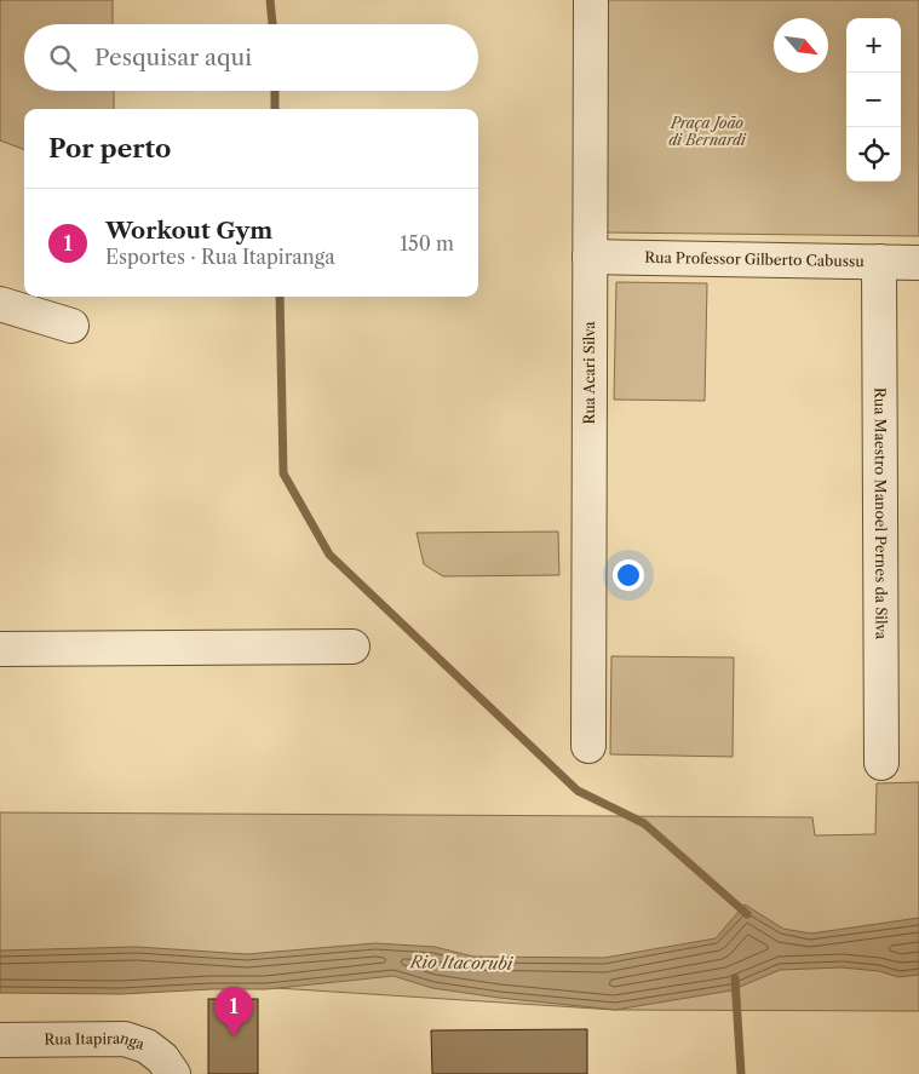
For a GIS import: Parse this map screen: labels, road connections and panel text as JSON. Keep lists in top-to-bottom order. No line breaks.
{"streets":{"street":["Rua Professor Gilberto Cabussu","Rua Acari Silva","Rua Maestro Manoel Pernes da Silva","Rua Itapiranga"]},"crossings":[["Rua Professor Gilberto Cabussu","Rua Acari Silva"],["Rua Professor Gilberto Cabussu","Rua Maestro Manoel Pernes da Silva"]],"water":["Rio Itacorubi"],"parks":["Praça João di Bernardi"],"north":"bottom right","page":{"map_buttons":["+","−"],"search":"Pesquisar aqui","heading":"Por perto","list":[{"mark":"1","name":"Workout Gym","note":"Esportes · Rua Itapiranga","value":"150 m"}],"pins":"1"}}
